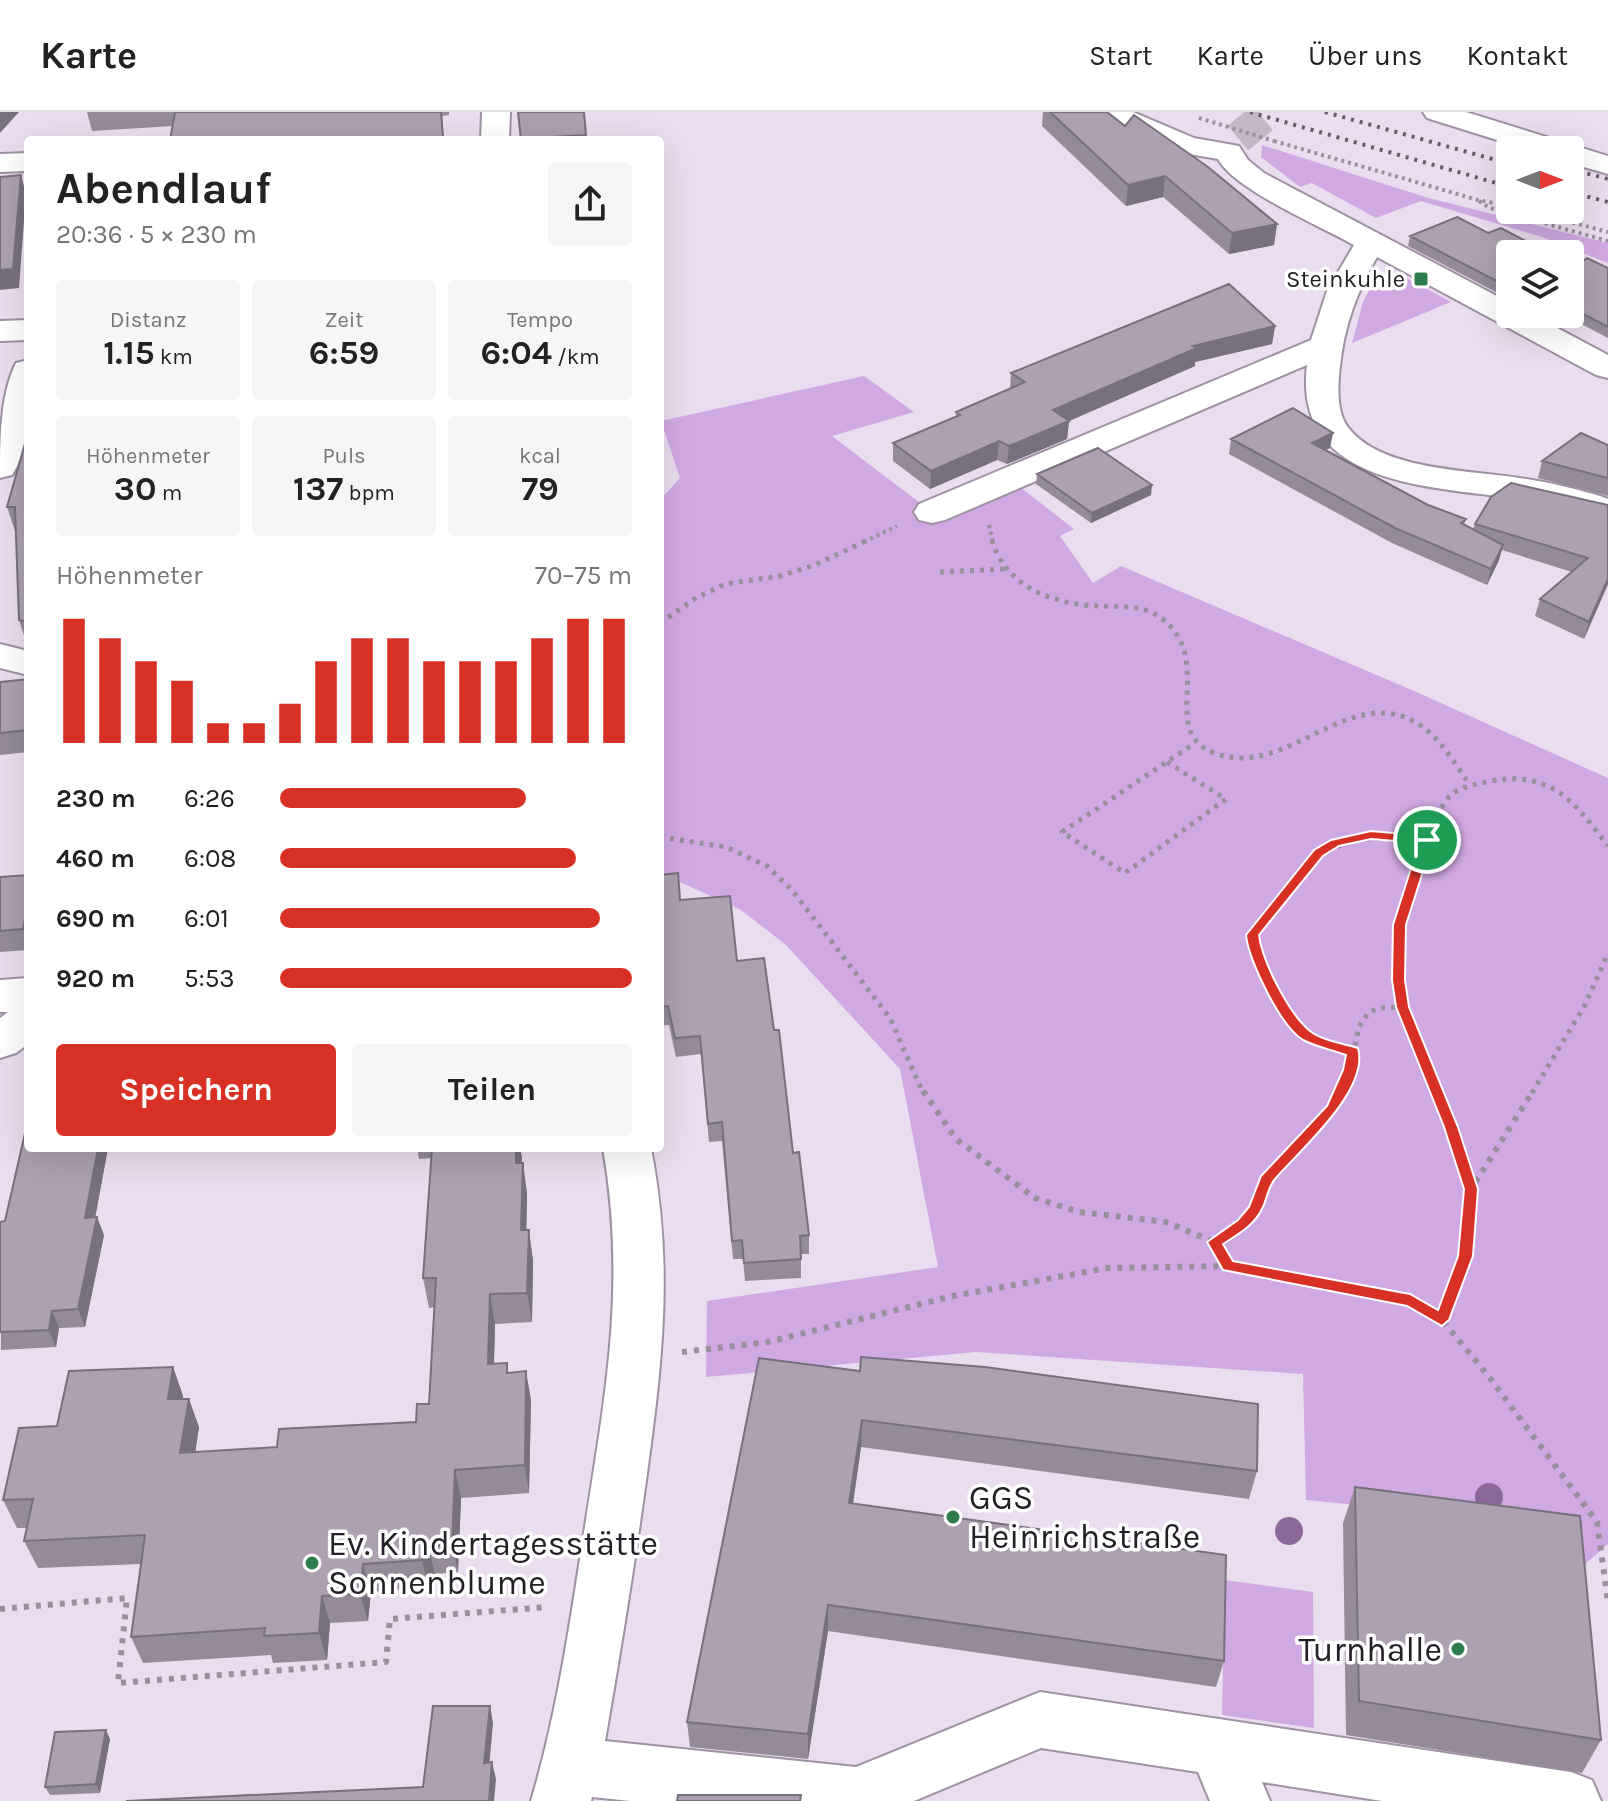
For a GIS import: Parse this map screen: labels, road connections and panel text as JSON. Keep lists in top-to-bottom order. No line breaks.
{"places":{"transit":["Steinkuhle"],"other":["GGS Heinrichstraße","Ev. Kindertagesstätte Sonnenblume","Turnhalle"]},"north":"right","page":{"header":"Karte","nav":["Start","Karte","Über uns","Kontakt"],"heading":["Abendlauf","20:36 · 5 × 230 m"],"stats":[["Distanz","1.15 km"],["Zeit","6:59"],["Tempo","6:04 /km"],["Höhenmeter","30 m"],["Puls","137 bpm"],["kcal","79"]],"chart":["Höhenmeter","70–75 m"],"list":[{"name":"230 m","note":"6:26"},{"name":"460 m","note":"6:08"},{"name":"690 m","note":"6:01"},{"name":"920 m","note":"5:53"}],"buttons":["Speichern","Teilen"]}}
